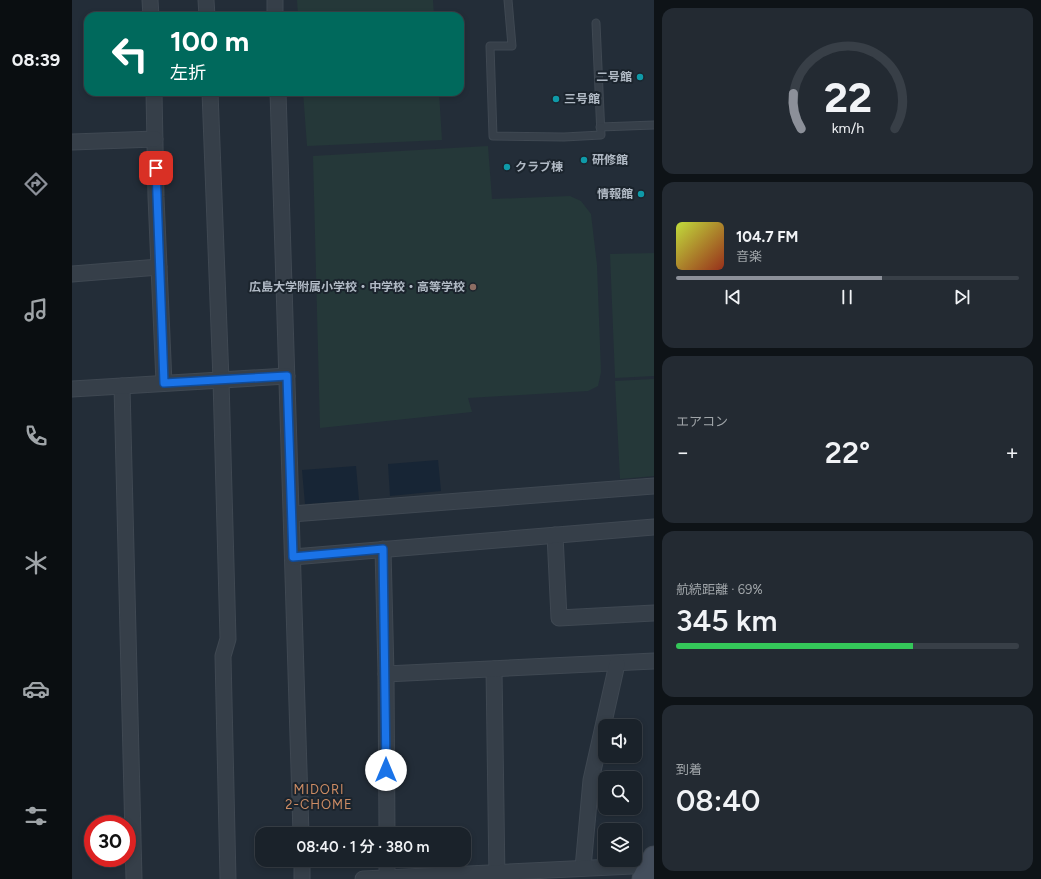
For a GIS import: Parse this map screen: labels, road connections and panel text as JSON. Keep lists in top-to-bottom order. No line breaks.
{"districts":["MIDORI 2-CHOME"],"places":["二号館","三号館","研修館","クラブ棟","情報館","広島大学附属小学校・中学校・高等学校"],"page":{"tabs":"08:39","turn":["100 m","左折"],"song":["104.7 FM","音楽"],"tile":["エアコン",["航続距離 · 69%","345 km"],["到着","08:40"]],"heat":["−","22°","+"],"limit":"30","trip":"08:40 · 1 分 · 380 m","gauge":["22","km/h"]}}
